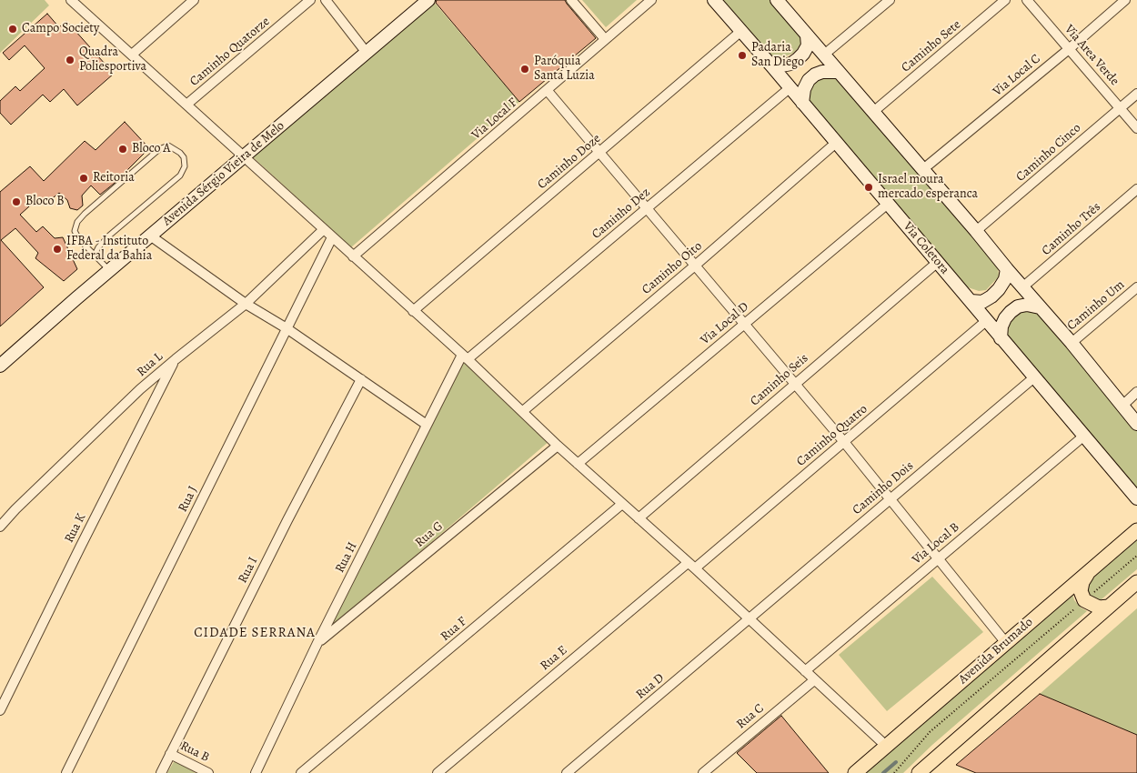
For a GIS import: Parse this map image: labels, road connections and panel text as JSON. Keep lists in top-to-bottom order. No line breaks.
{"streets":{"main road":["Avenida Brumado"],"street":["Caminho Sete","Caminho Quatorze","Via Area Verde","Via Local C","Via Local F","Caminho Cinco","Caminho Doze","Avenida Sérgio Vieira de Melo","Caminho Dez","Caminho Três","Via Coletora","Caminho Oito","Caminho Um","Via Local D","Rua L","Caminho Seis","Caminho Quatro","Caminho Dois","Rua J","Rua K","Rua G","Via Local B","Rua H","Rua I","Rua F","Rua E","Rua D","Rua C","Rua B"]},"crossings":[["Via Area Verde","Via Local C"],["Via Area Verde","Caminho Cinco"],["Caminho Doze","Via Coletora"],["Caminho Dez","Via Coletora"],["Caminho Dez","Rua H"],["Via Coletora","Caminho Oito"],["Via Coletora","Via Local D"],["Via Coletora","Caminho Seis"],["Via Coletora","Caminho Quatro"],["Via Coletora","Caminho Dois"],["Via Coletora","Via Local B"],["Rua L","Rua K"],["Caminho Quatro","Rua E"],["Caminho Dois","Rua D"],["Rua G","Rua H"],["Rua I","Rua B"]],"districts":["CIDADE SERRANA"],"places":["Campo Society","Padaria San Diego","Quadra Poliesportiva","Paróquia Santa Luzia","Bloco A","Reitoria","Israel moura mercado esperanca","Bloco B","IFBA - Instituto Federal da Bahia"]}
